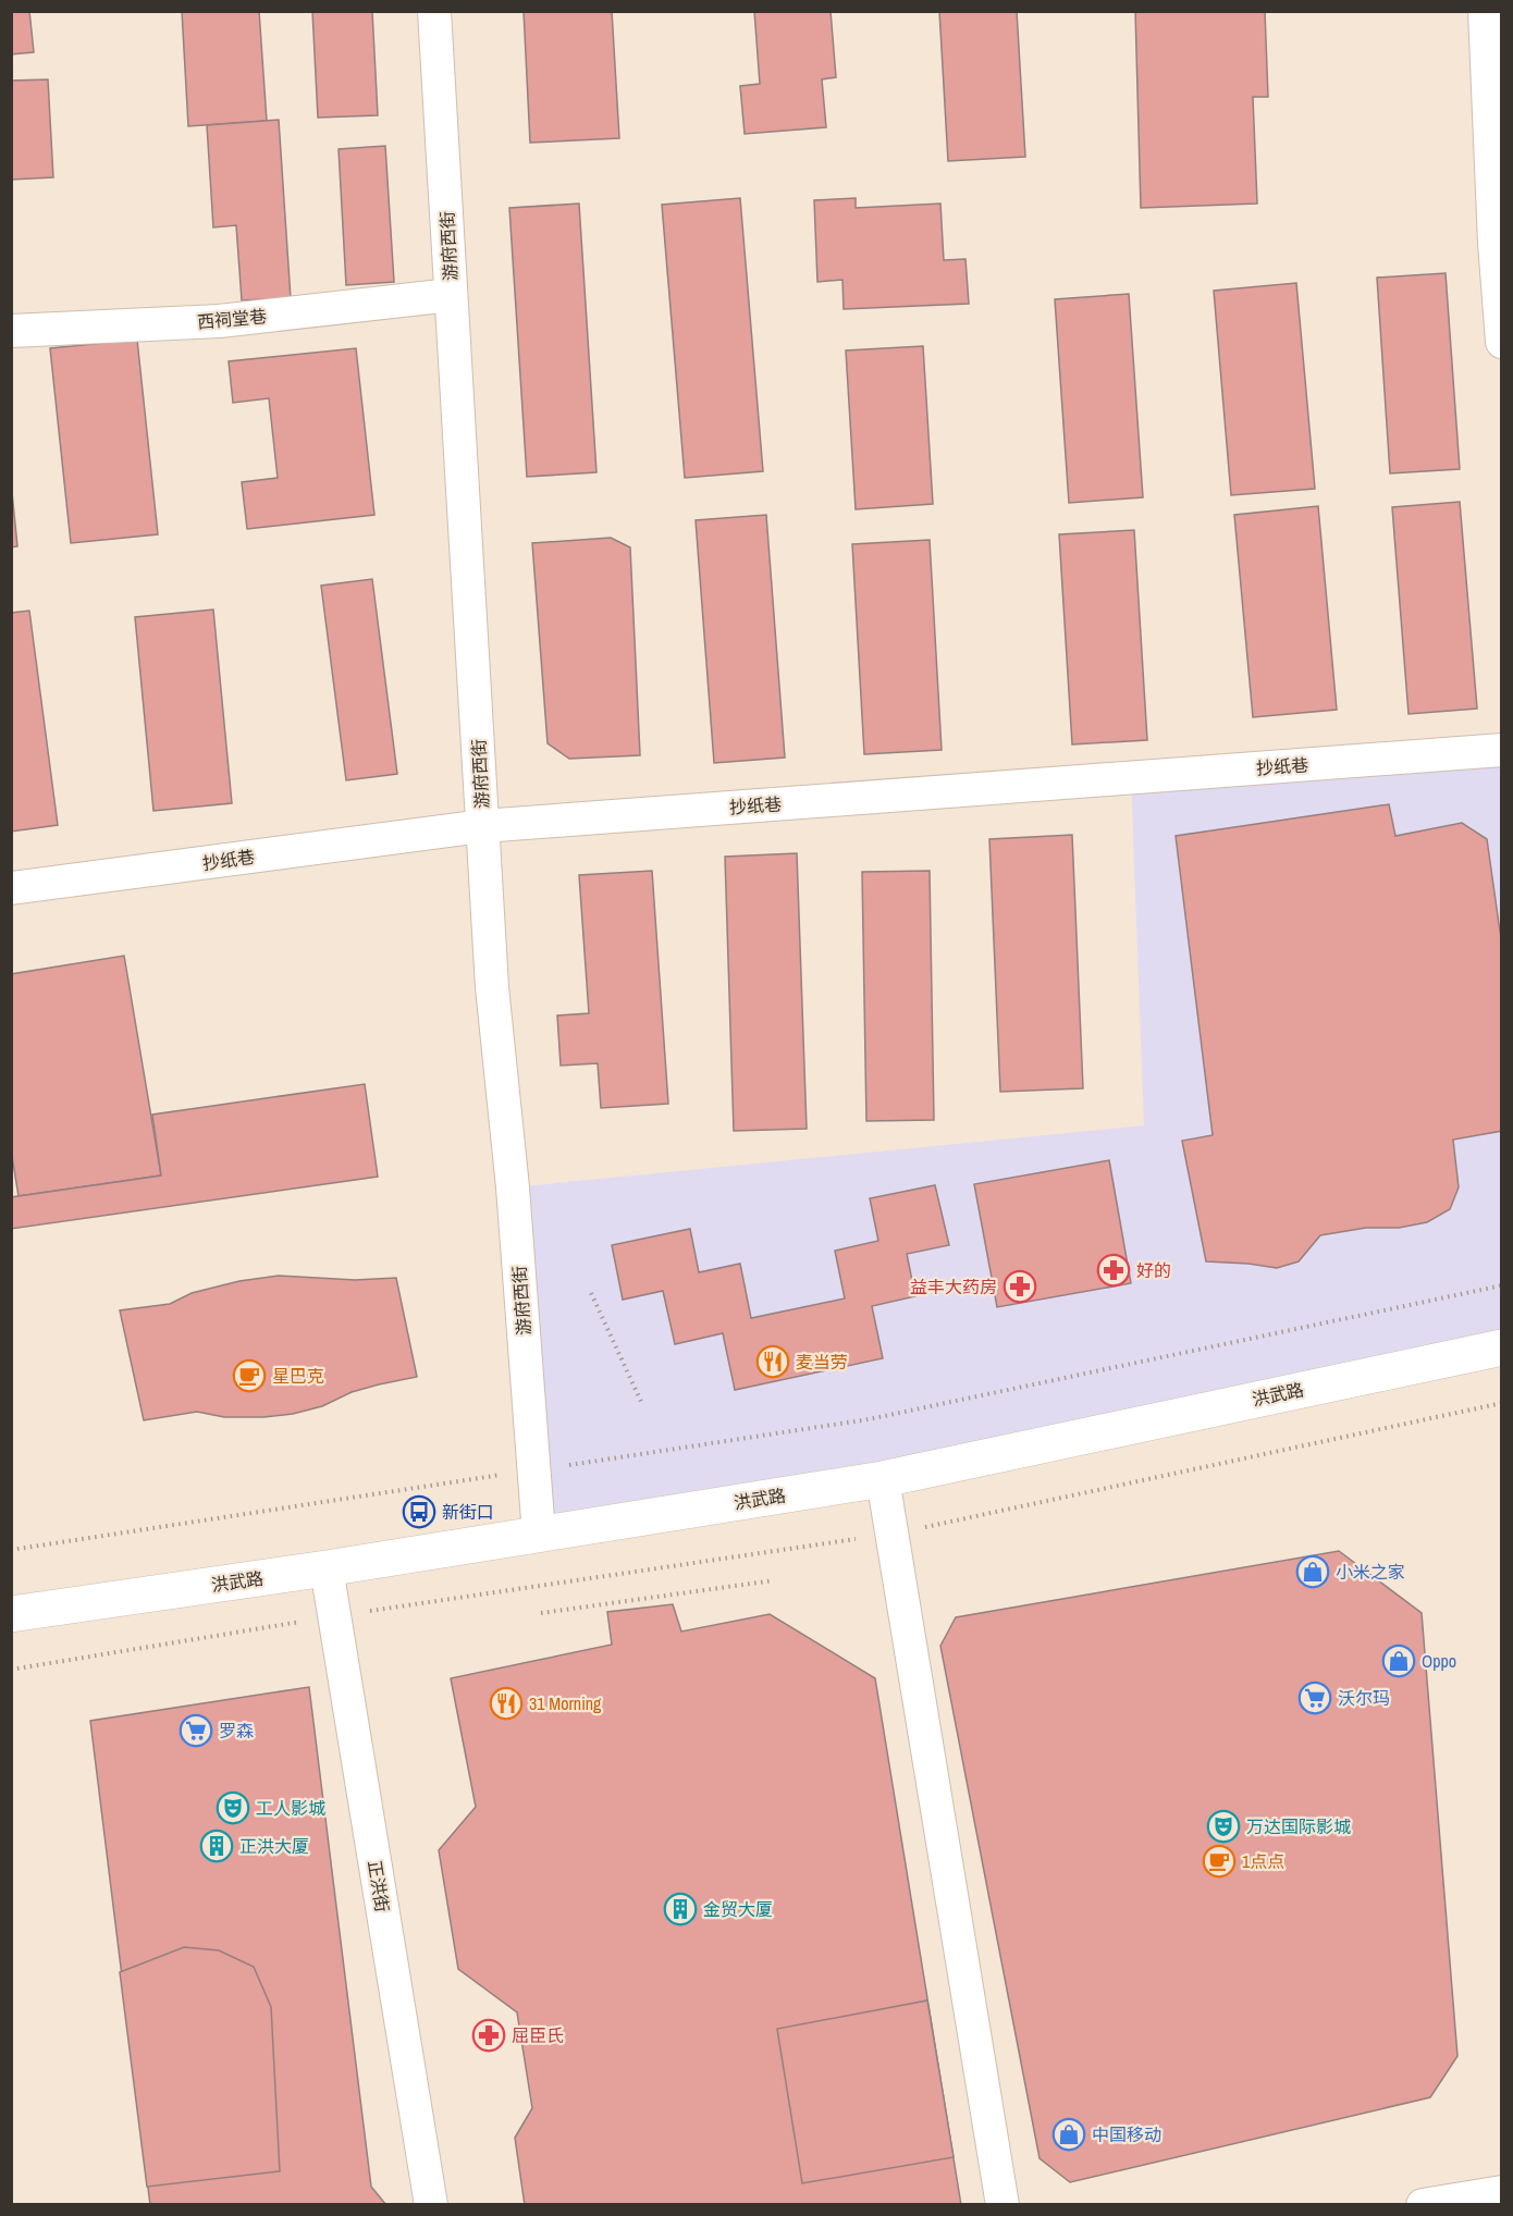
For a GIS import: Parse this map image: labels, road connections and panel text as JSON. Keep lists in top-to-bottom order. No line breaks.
{"streets":{"main road":["洪武路"],"street":["游府西街","西祠堂巷","抄纸巷","正洪街"]},"crossings":[["游府西街","西祠堂巷"],["游府西街","抄纸巷"],["游府西街","洪武路"],["洪武路","正洪街"]],"places":{"pharmacy":["好的","益丰大药房","屈臣氏"],"restaurant":["麦当劳","31 Morning"],"cafe":["星巴克","1点点"],"bus stop":["新街口"],"shop":["小米之家","Oppo","中国移动"],"supermarket":["沃尔玛","罗森"],"theatre":["工人影城","万达国际影城"],"building":["正洪大厦","金贸大厦"]}}
